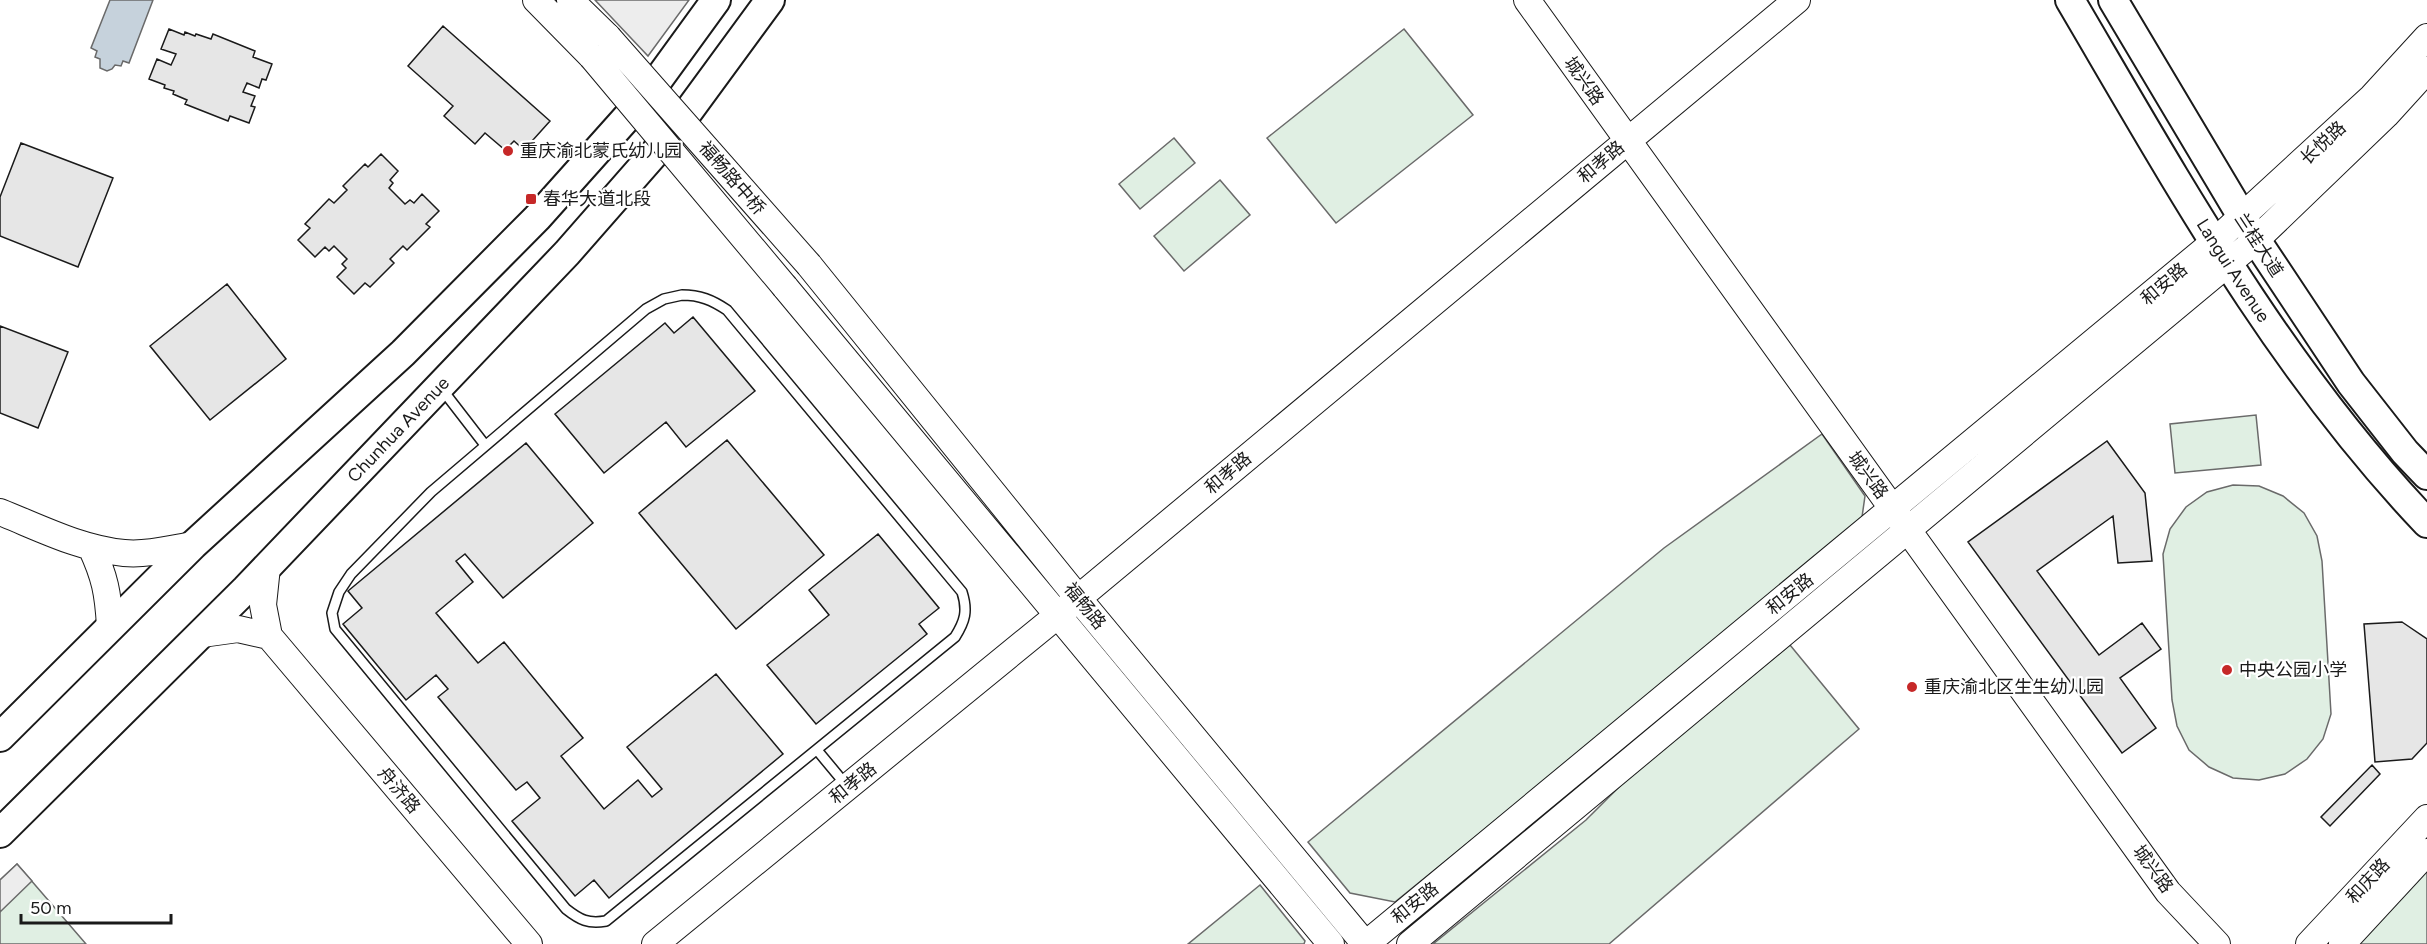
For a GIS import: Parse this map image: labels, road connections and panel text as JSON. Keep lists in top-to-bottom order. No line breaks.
{"streets":{"main road":["城兴路","长悦路","和孝路","福畅路中桥","兰桂大道","Langui Avenue","和安路","Chunhua Avenue","福畅路","舟济路","和庆路"]},"crossings":[["城兴路","和孝路"],["城兴路","和安路"],["长悦路","兰桂大道"],["长悦路","Langui Avenue"],["长悦路","和安路"],["和孝路","福畅路"],["福畅路中桥","福畅路"],["Langui Avenue","和安路"],["和安路","福畅路"]],"places":{"other":["重庆渝北蒙氏幼儿园","中央公园小学","重庆渝北区生生幼儿园"],"transit":["春华大道北段"]},"scale_bar":"50 m"}
